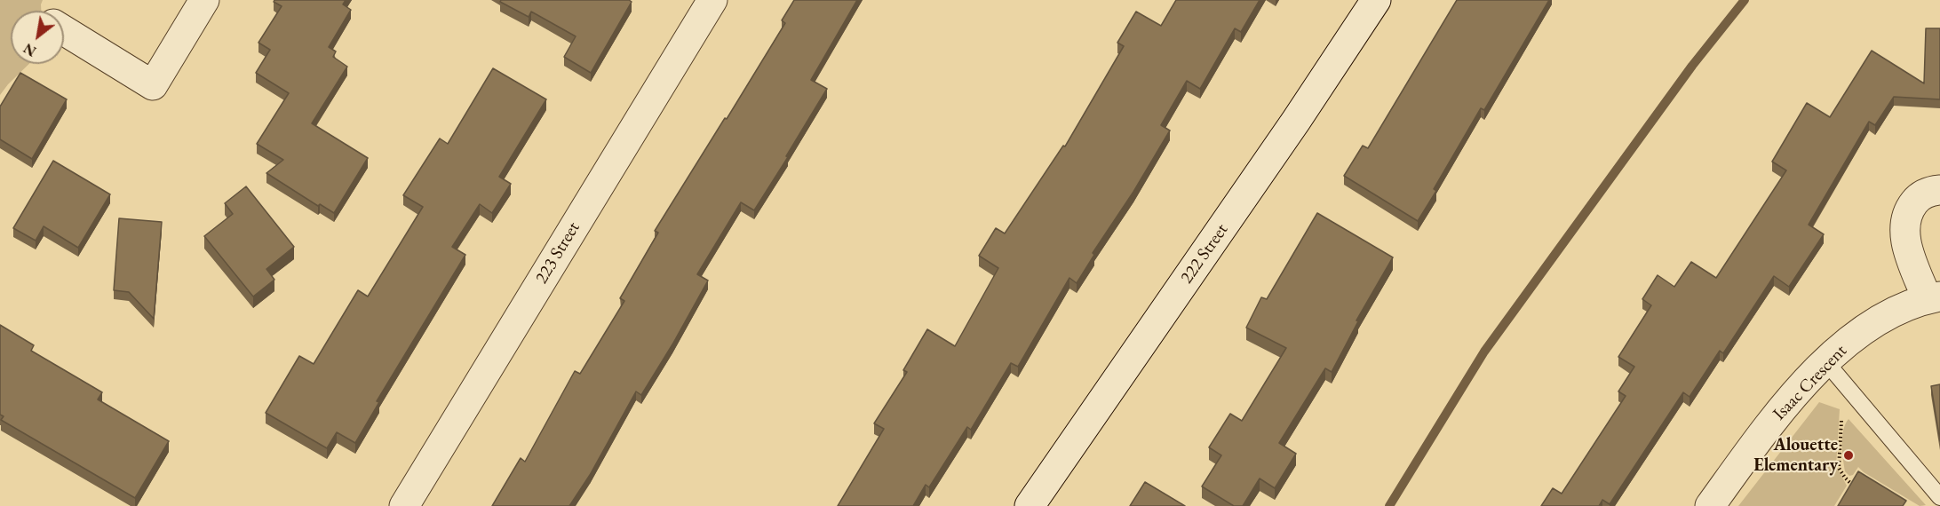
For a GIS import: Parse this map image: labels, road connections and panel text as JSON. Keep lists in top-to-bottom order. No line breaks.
{"streets":{"street":["223 Street","222 Street","Isaac Crescent"]},"places":["Alouette Elementary"],"north":"bottom left"}
